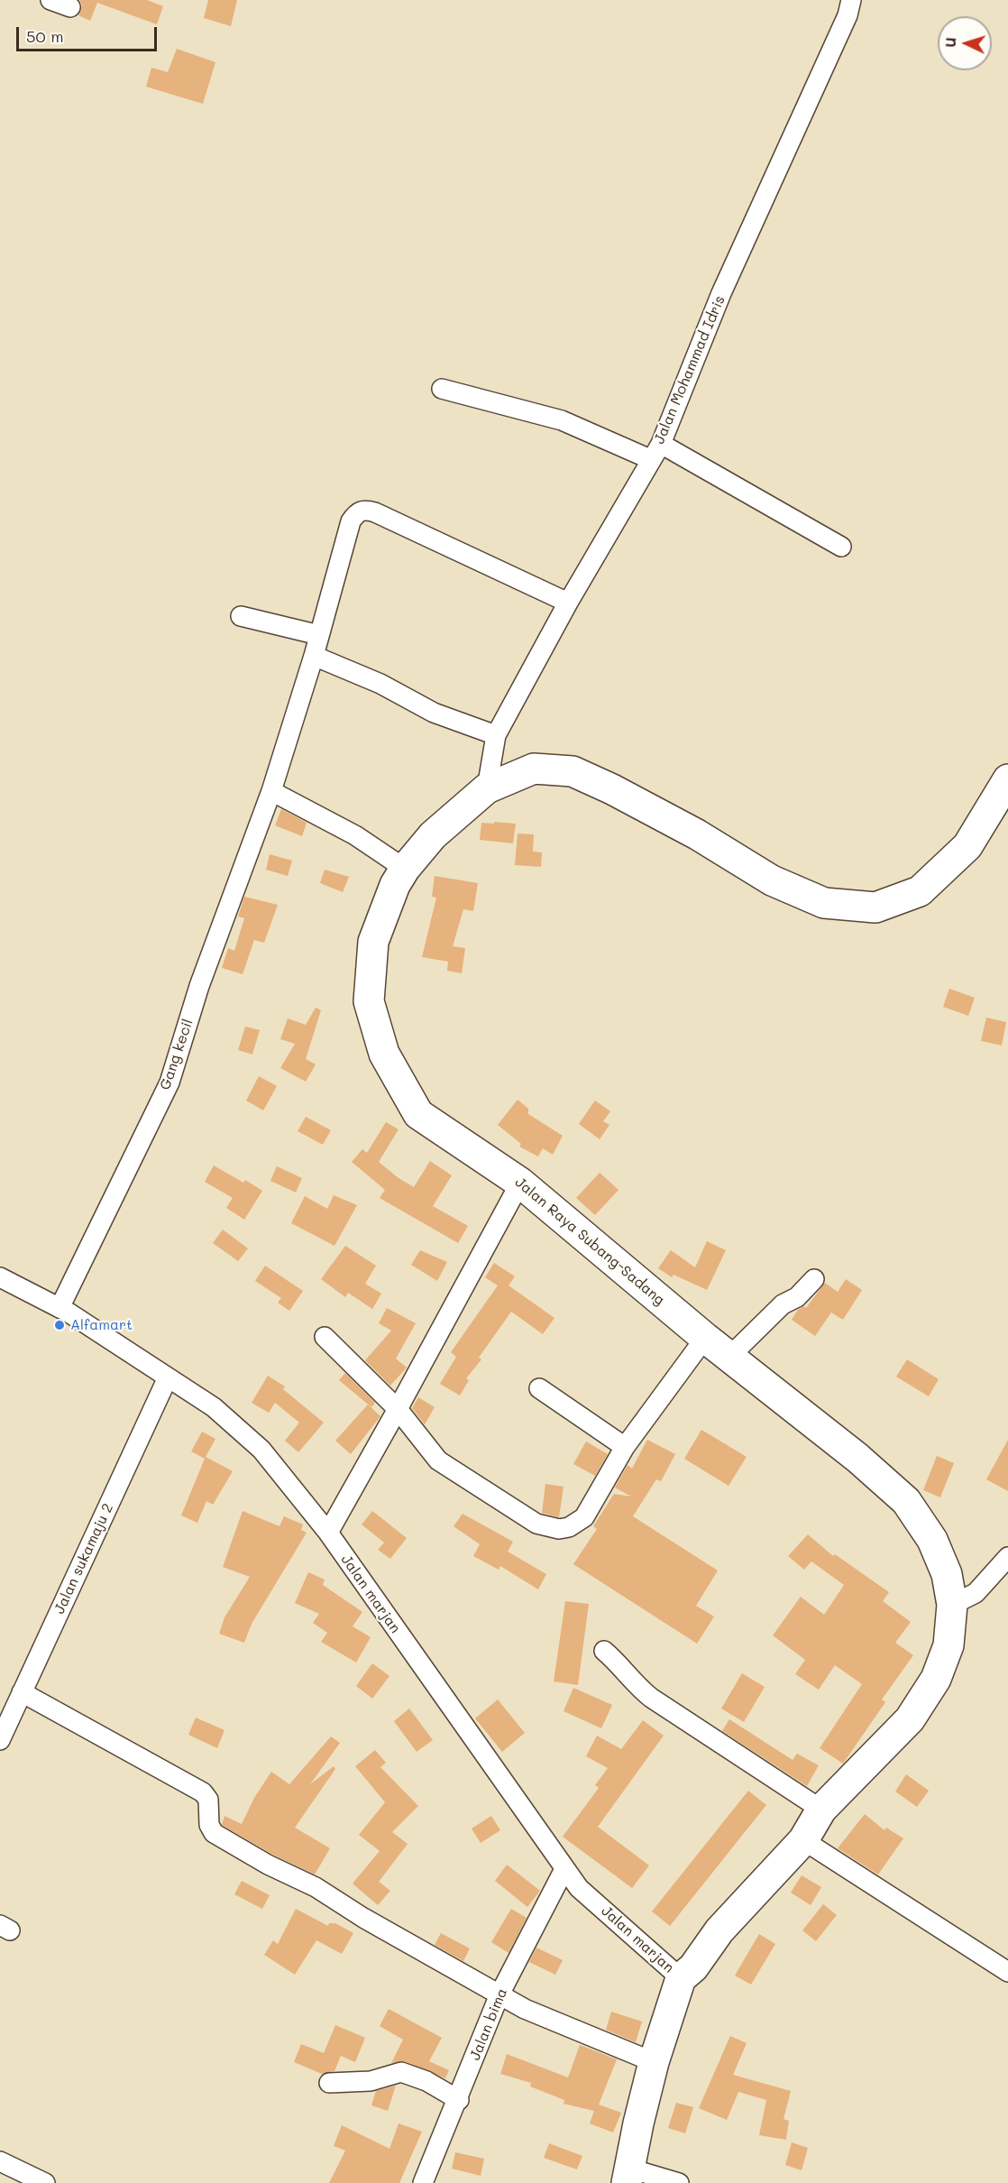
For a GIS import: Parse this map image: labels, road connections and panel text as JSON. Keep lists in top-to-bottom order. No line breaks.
{"streets":{"main road":["Jalan Raya Subang-Sadang"],"street":["Jalan Mohammad Idris","Gang kecil","Jalan sukamaju 2","Jalan marjan","Jalan bima"]},"crossings":[["Jalan Mohammad Idris","Gang kecil"],["Jalan Mohammad Idris","Jalan Raya Subang-Sadang"],["Gang kecil","Jalan marjan"],["Jalan Raya Subang-Sadang","Jalan marjan"],["Jalan sukamaju 2","Jalan marjan"],["Jalan marjan","Jalan bima"]],"places":["Alfamart"],"scale_bar":"50 m","north":"left"}
